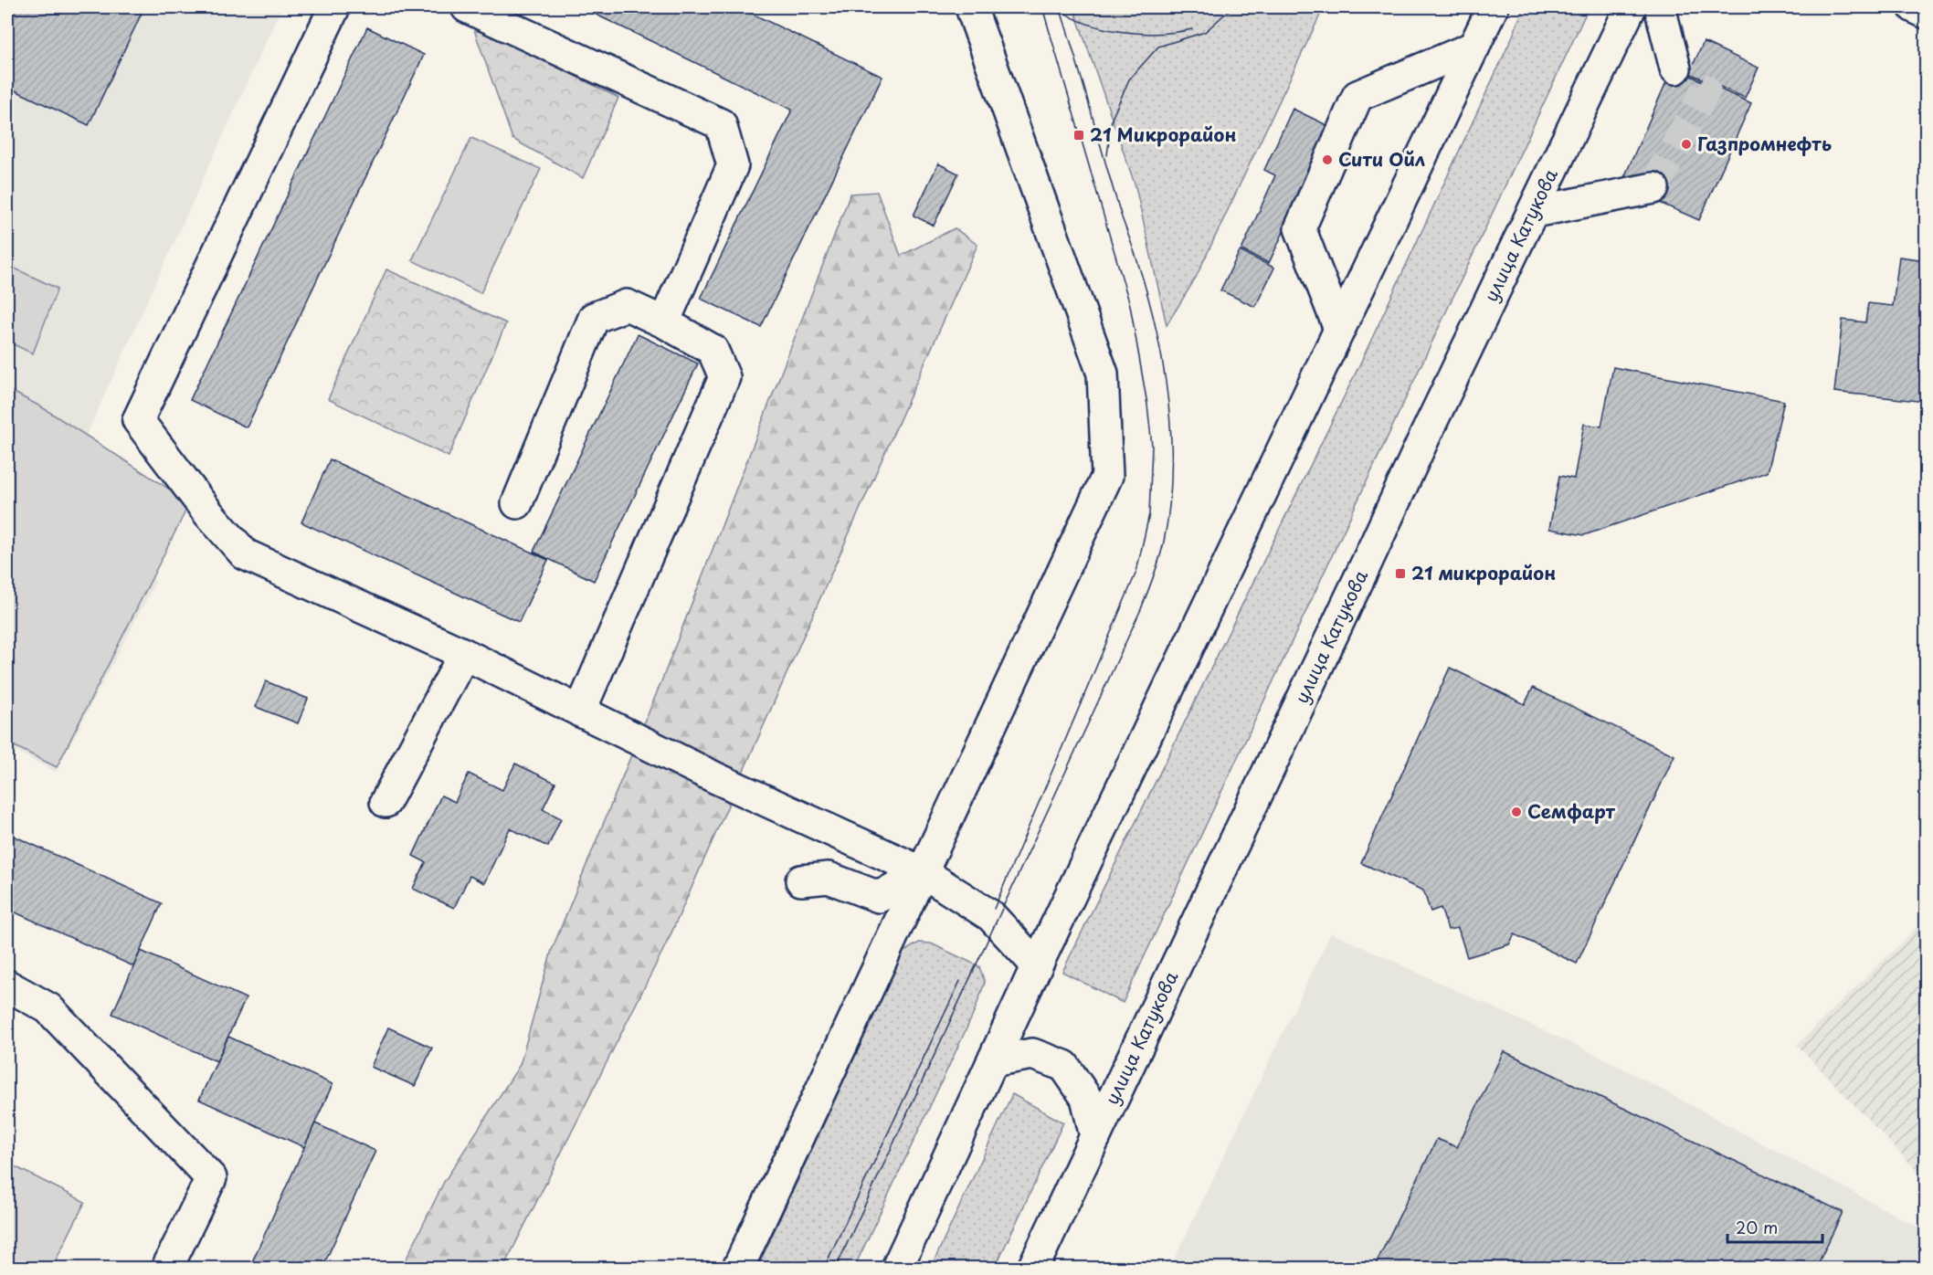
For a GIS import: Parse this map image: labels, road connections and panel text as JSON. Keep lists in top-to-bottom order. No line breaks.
{"streets":{"main road":["улица Катукова"]},"places":{"transit":["21 Микрорайон","21 микрорайон"],"other":["Газпромнефть","Сити Ойл","Семфарт"]},"scale_bar":"20 m"}
